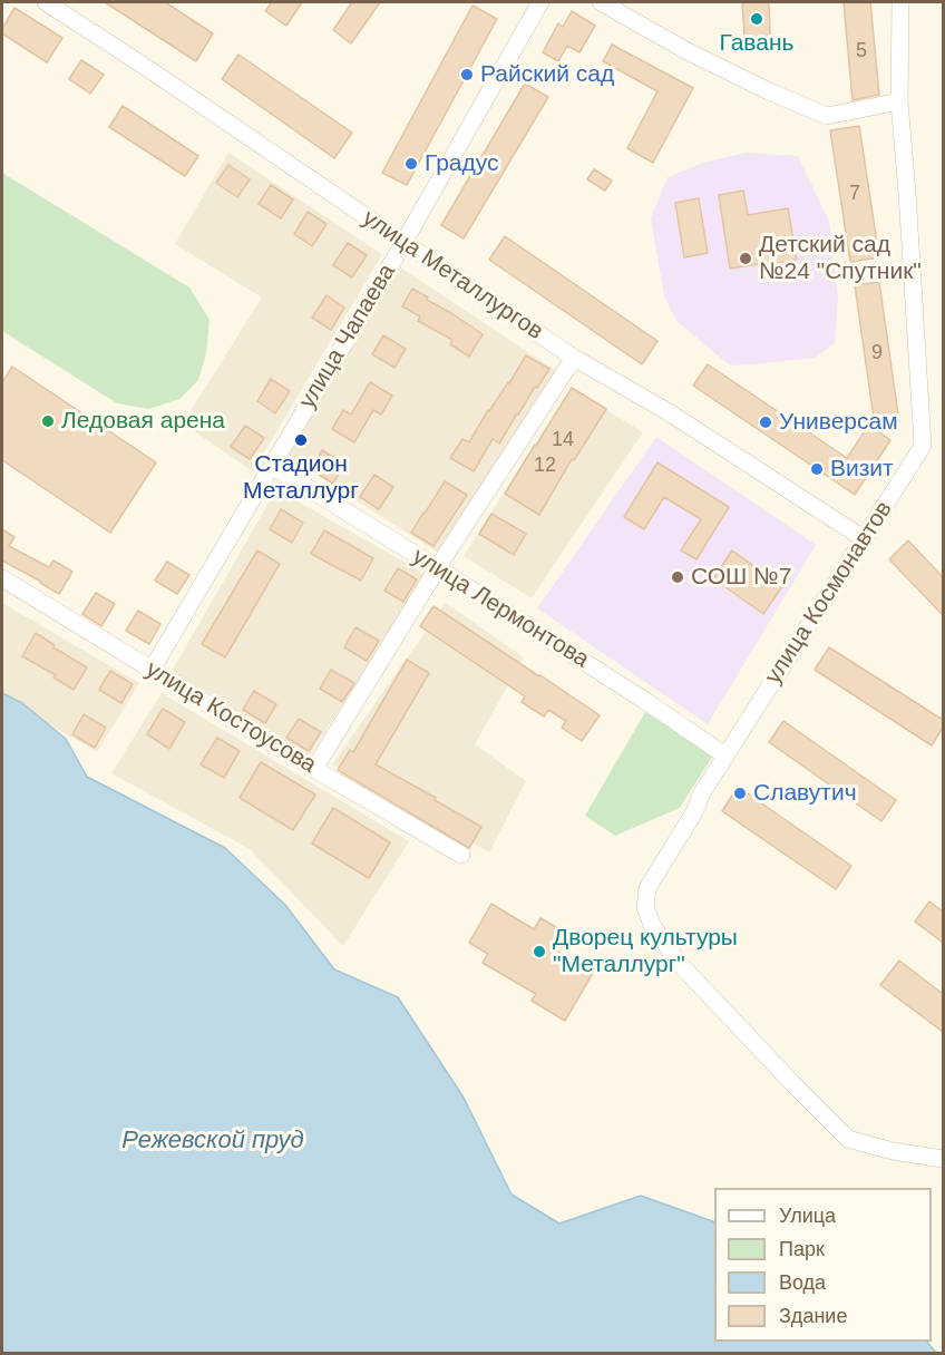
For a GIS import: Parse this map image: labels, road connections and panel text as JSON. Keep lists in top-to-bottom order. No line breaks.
{"streets":{"street":["улица Металлургов","улица Чапаева","улица Космонавтов","улица Лермонтова","улица Костоусова"]},"crossings":[["улица Металлургов","улица Чапаева"],["улица Металлургов","улица Космонавтов"],["улица Чапаева","улица Лермонтова"],["улица Чапаева","улица Костоусова"],["улица Космонавтов","улица Лермонтова"]],"water":["Режевской пруд"],"places":["Гавань","Райский сад","Градус","Детский сад №24 \"Спутник\"","Ледовая арена","Универсам","Стадион Металлург","Визит","СОШ №7","Славутич","Дворец культуры \"Металлург\""],"house_numbers":["5","7","9","14","12"],"legend":["Улица","Парк","Вода","Здание"]}
